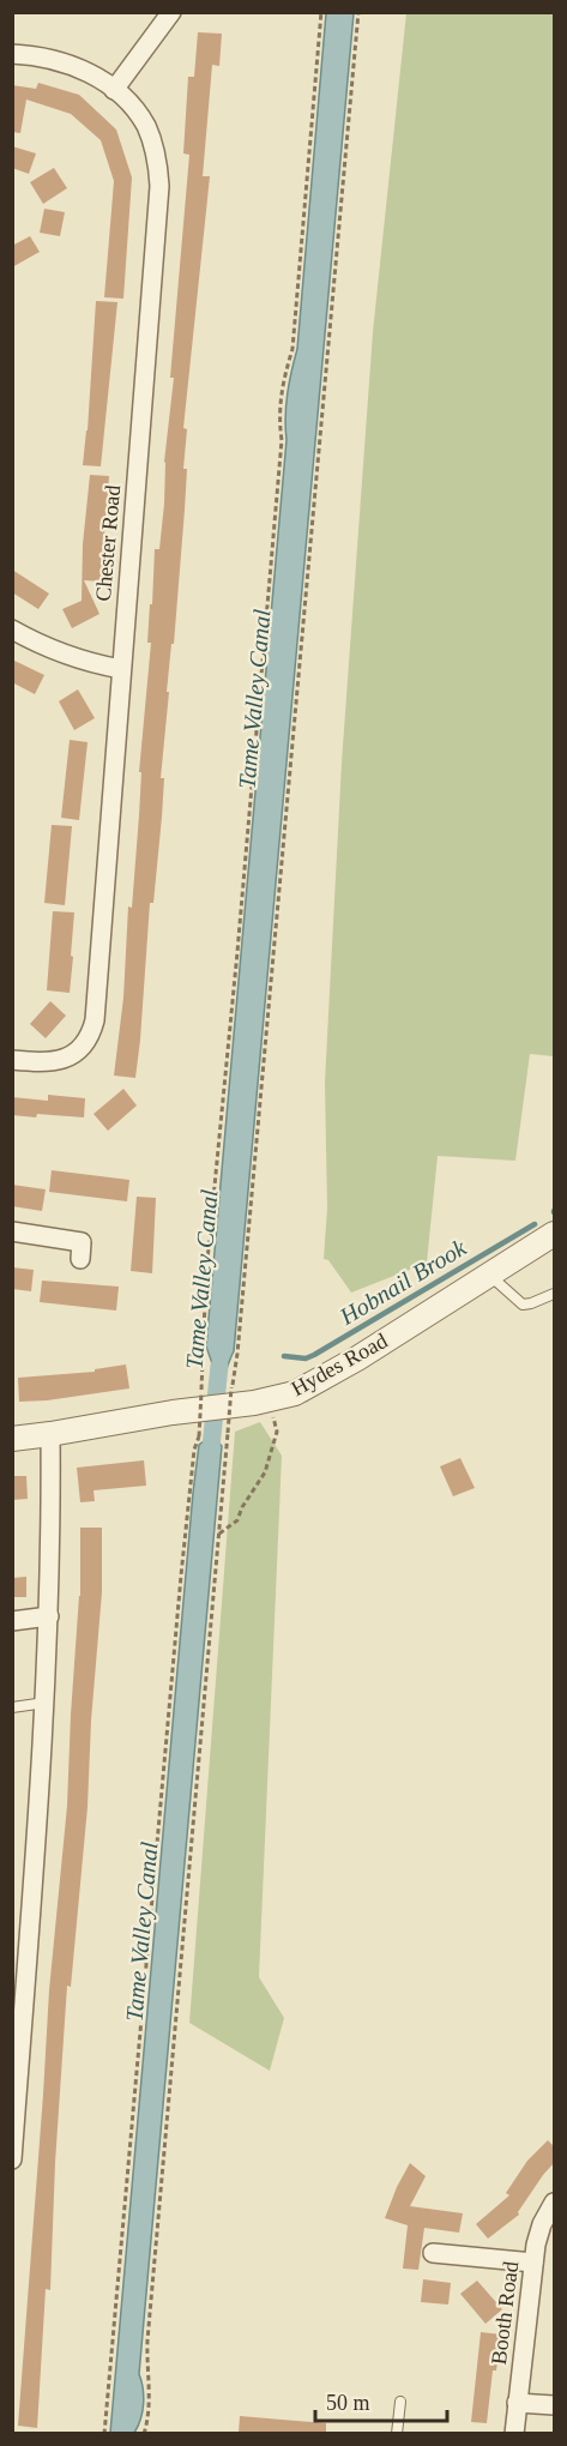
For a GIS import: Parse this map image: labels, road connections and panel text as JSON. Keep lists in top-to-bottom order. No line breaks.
{"streets":{"street":["Chester Road","Hydes Road","Booth Road"]},"water":["Tame Valley Canal","Hobnail Brook"],"scale_bar":"50 m"}
